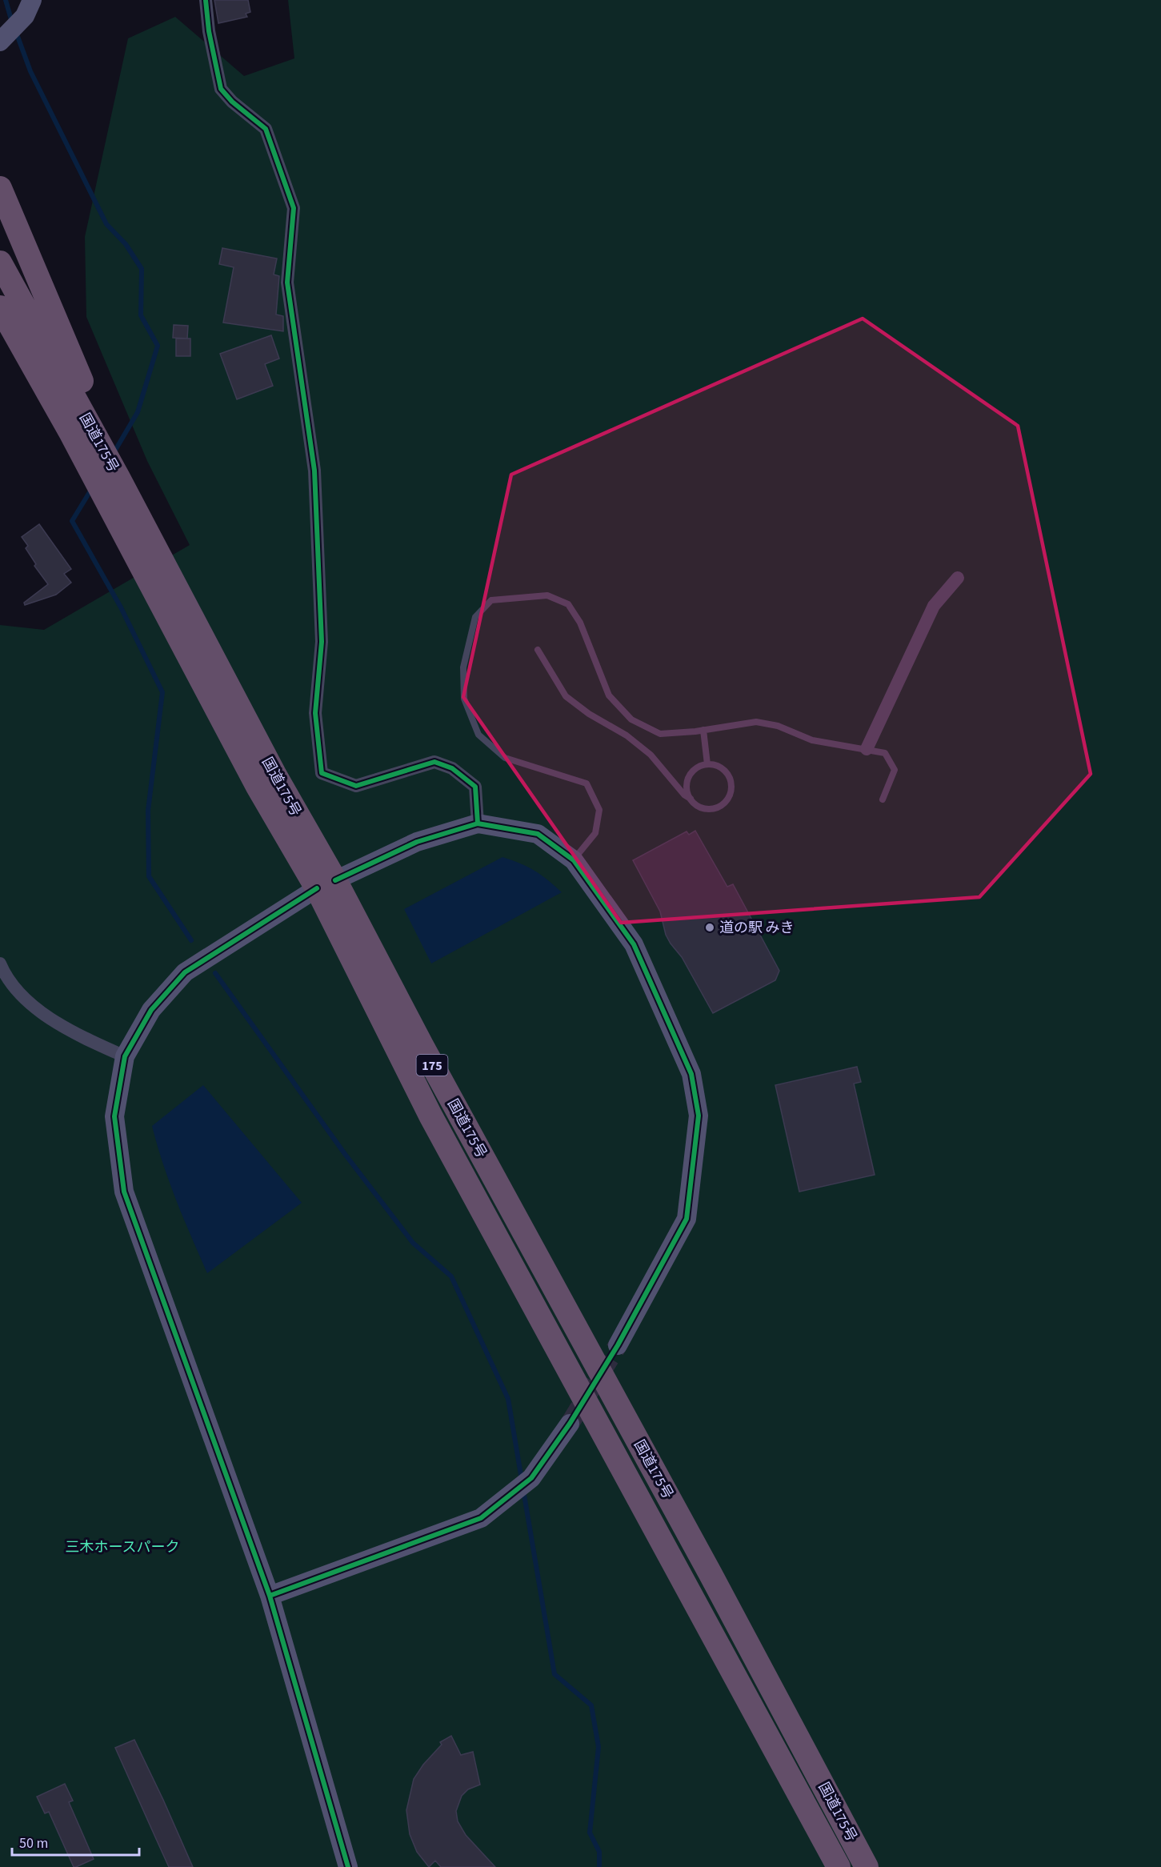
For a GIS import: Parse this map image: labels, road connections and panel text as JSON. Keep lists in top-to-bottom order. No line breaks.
{"streets":{"highway":["国道175号","175"]},"parks":["三木ホースパーク"],"places":["道の駅 みき"],"scale_bar":"50 m"}
